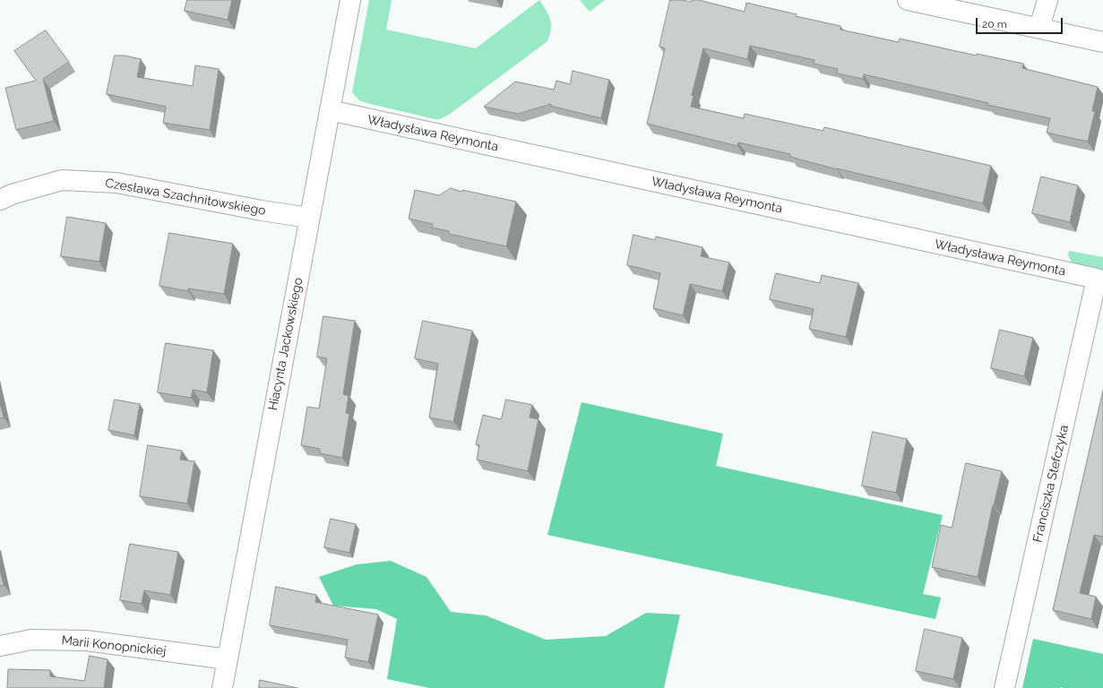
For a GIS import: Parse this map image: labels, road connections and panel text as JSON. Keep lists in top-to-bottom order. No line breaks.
{"streets":{"street":["Władysława Reymonta","Czesława Szachnitowskiego","Hiacynta Jackowskiego","Franciszka Stefczyka","Marii Konopnickiej"]},"crossings":[["Władysława Reymonta","Hiacynta Jackowskiego"],["Władysława Reymonta","Franciszka Stefczyka"],["Czesława Szachnitowskiego","Hiacynta Jackowskiego"],["Hiacynta Jackowskiego","Marii Konopnickiej"]],"scale_bar":"20 m"}
